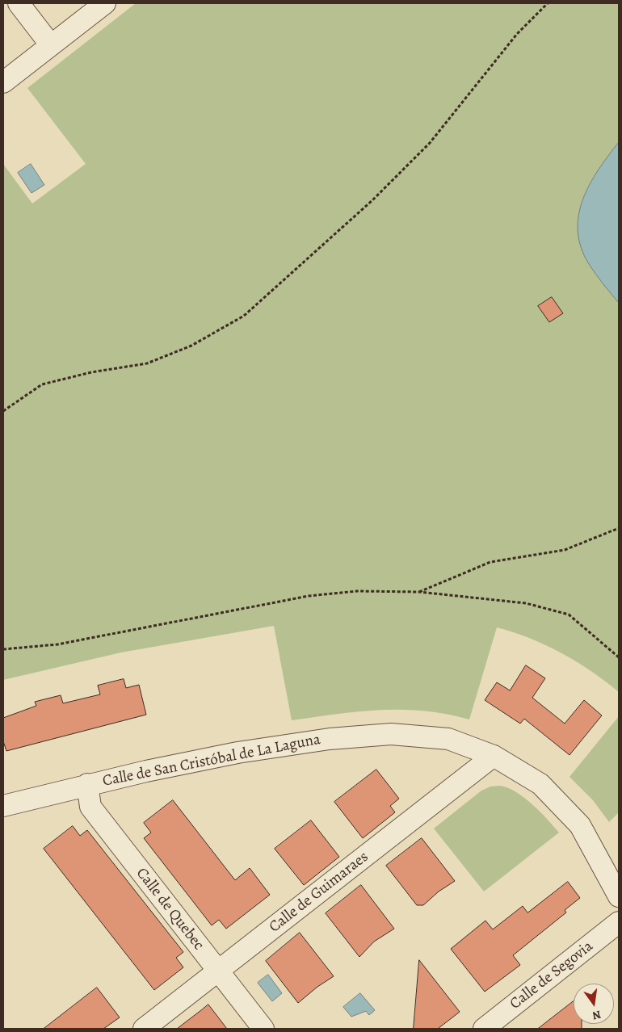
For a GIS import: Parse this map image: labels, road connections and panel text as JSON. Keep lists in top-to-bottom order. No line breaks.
{"streets":{"street":["Calle de San Cristóbal de La Laguna","Calle de Guimaraes","Calle de Quebec","Calle de Segovia"]},"crossings":[["Calle de San Cristóbal de La Laguna","Calle de Guimaraes"],["Calle de San Cristóbal de La Laguna","Calle de Quebec"],["Calle de Guimaraes","Calle de Quebec"]],"north":"bottom"}
